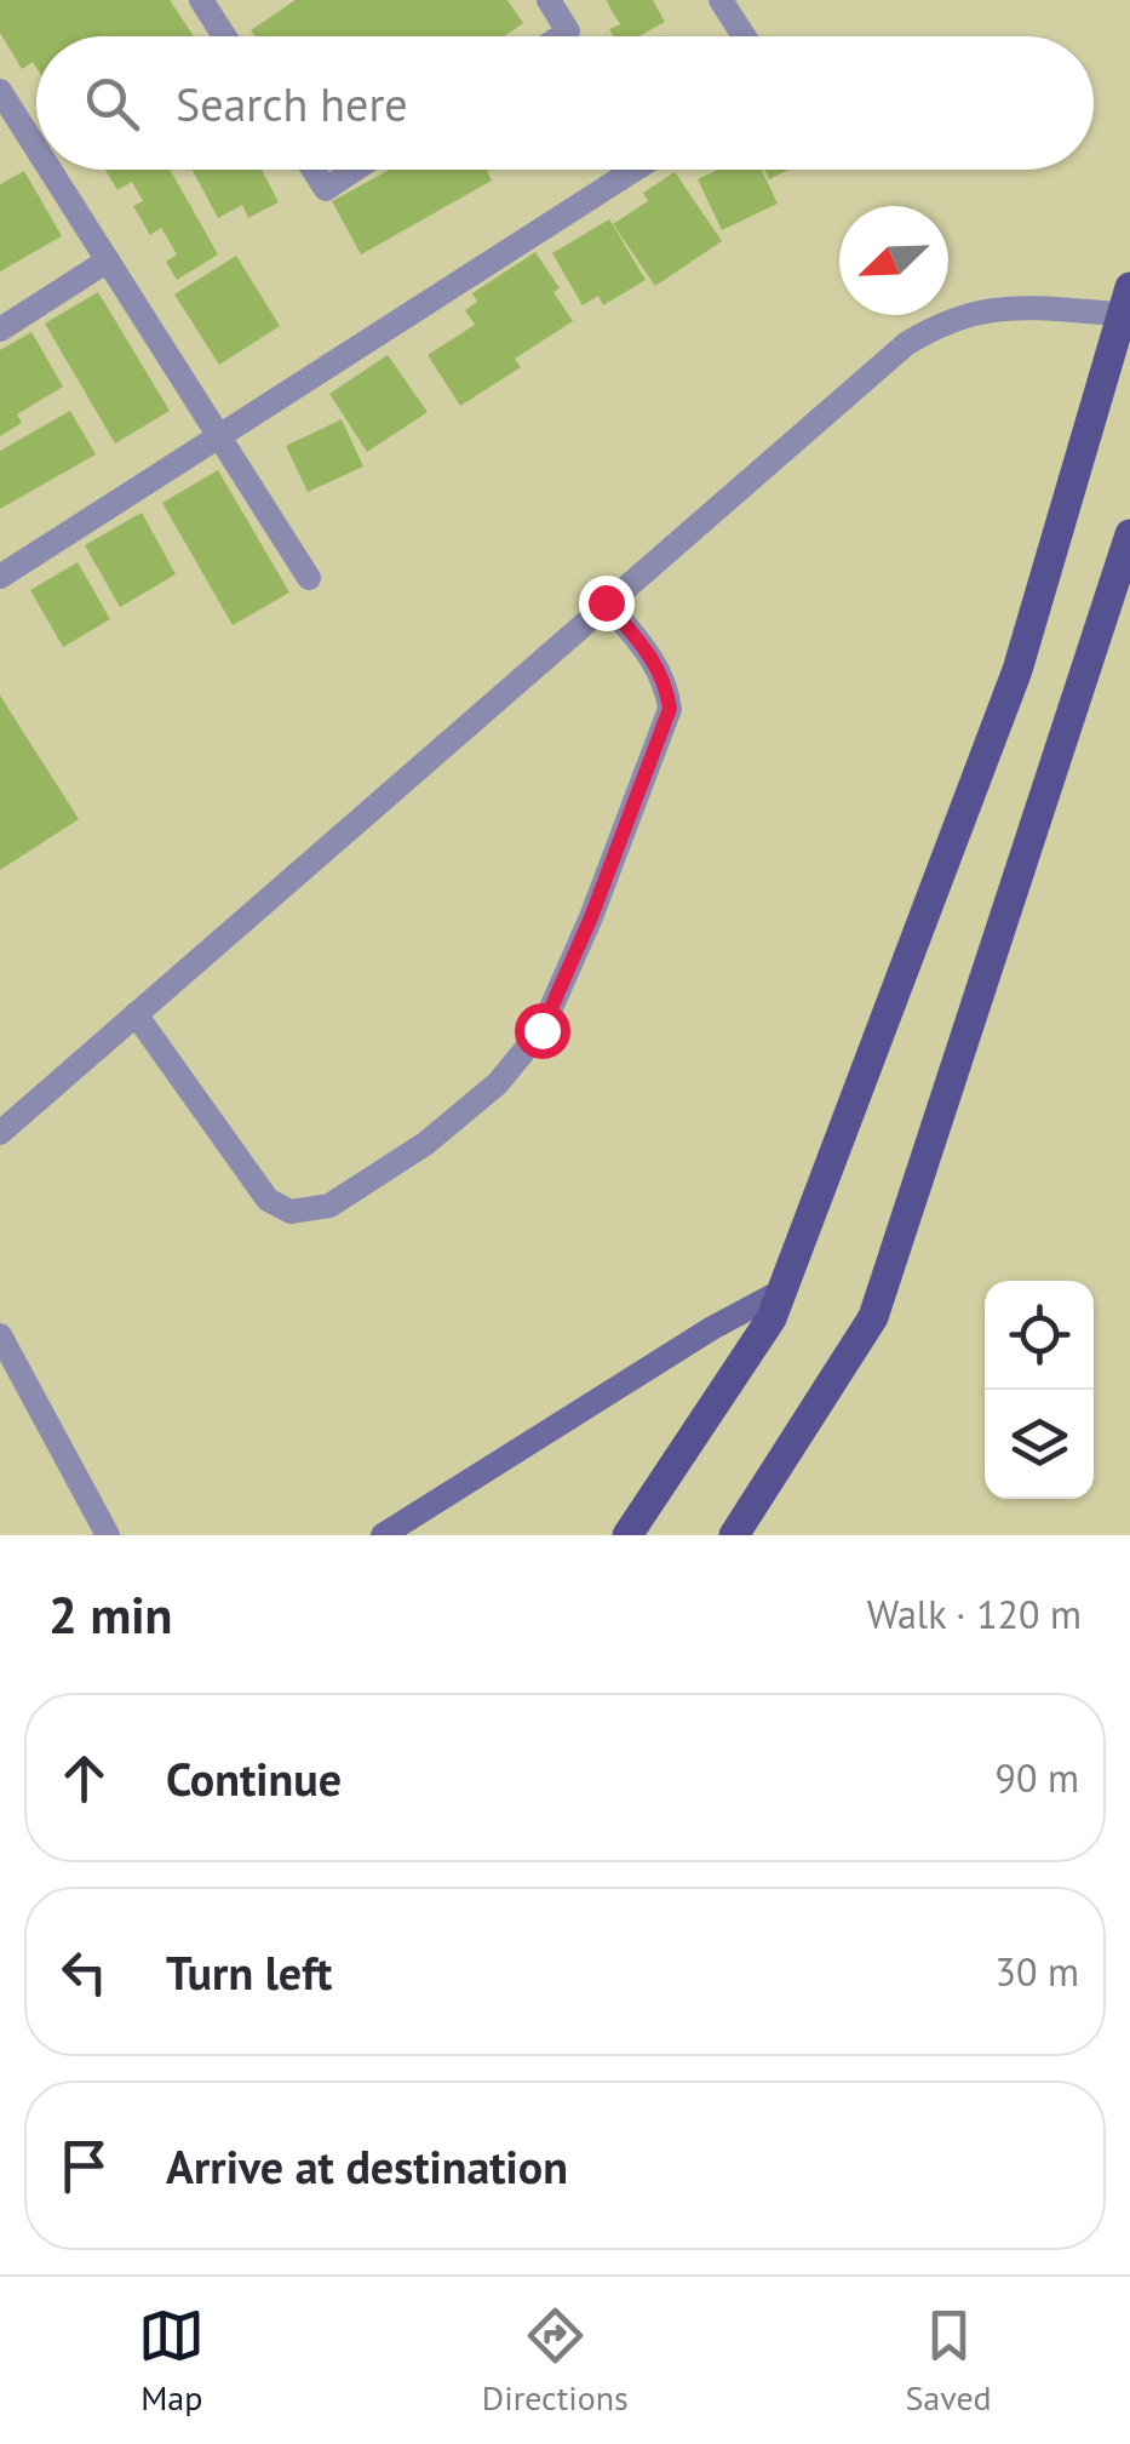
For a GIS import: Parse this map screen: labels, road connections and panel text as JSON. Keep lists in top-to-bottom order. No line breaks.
{"north":"bottom left","page":{"search":"Search here","heading":["2 min","Walk · 120 m"],"list":[["Continue","90 m"],["Turn left","30 m"],"Arrive at destination"],"nav":["Map","Directions","Saved"]}}
